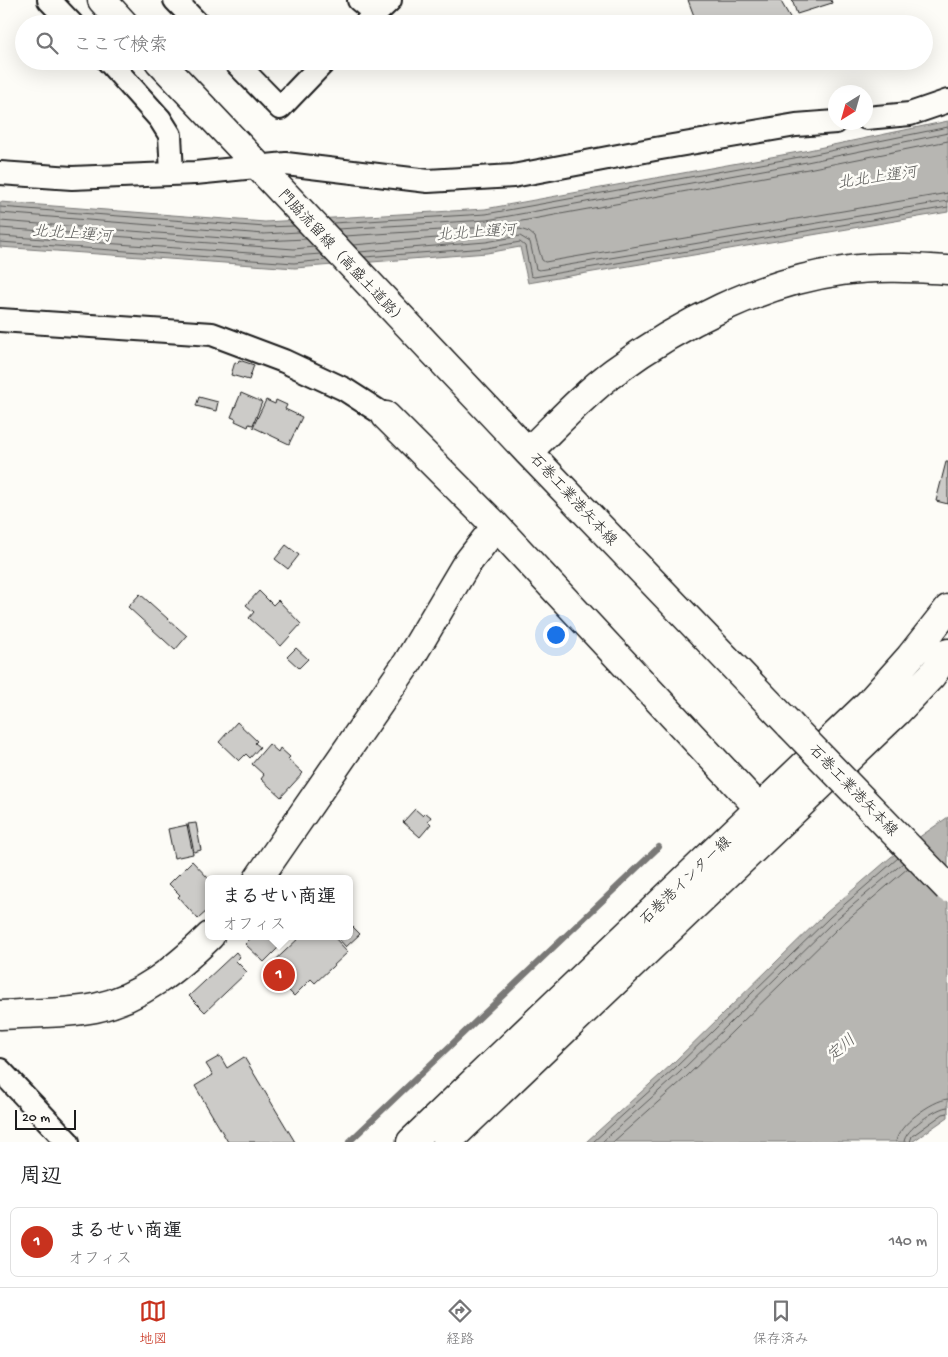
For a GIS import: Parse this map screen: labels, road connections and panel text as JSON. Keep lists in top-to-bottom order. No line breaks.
{"streets":{"main road":["門脇流留線（高盛土道路）","石巻工業港矢本線","石巻港インター線"]},"crossings":[["門脇流留線（高盛土道路）","石巻工業港矢本線"]],"water":["北北上運河","定川"],"scale_bar":"20 m","north":"bottom left","page":{"search":"ここで検索","popup":["まるせい商運","オフィス"],"pins":"1","scale":"20 m","heading":"周辺","list":[{"mark":"1","name":"まるせい商運","note":"オフィス","value":"140 m"}],"nav":["地図","経路","保存済み"]}}
